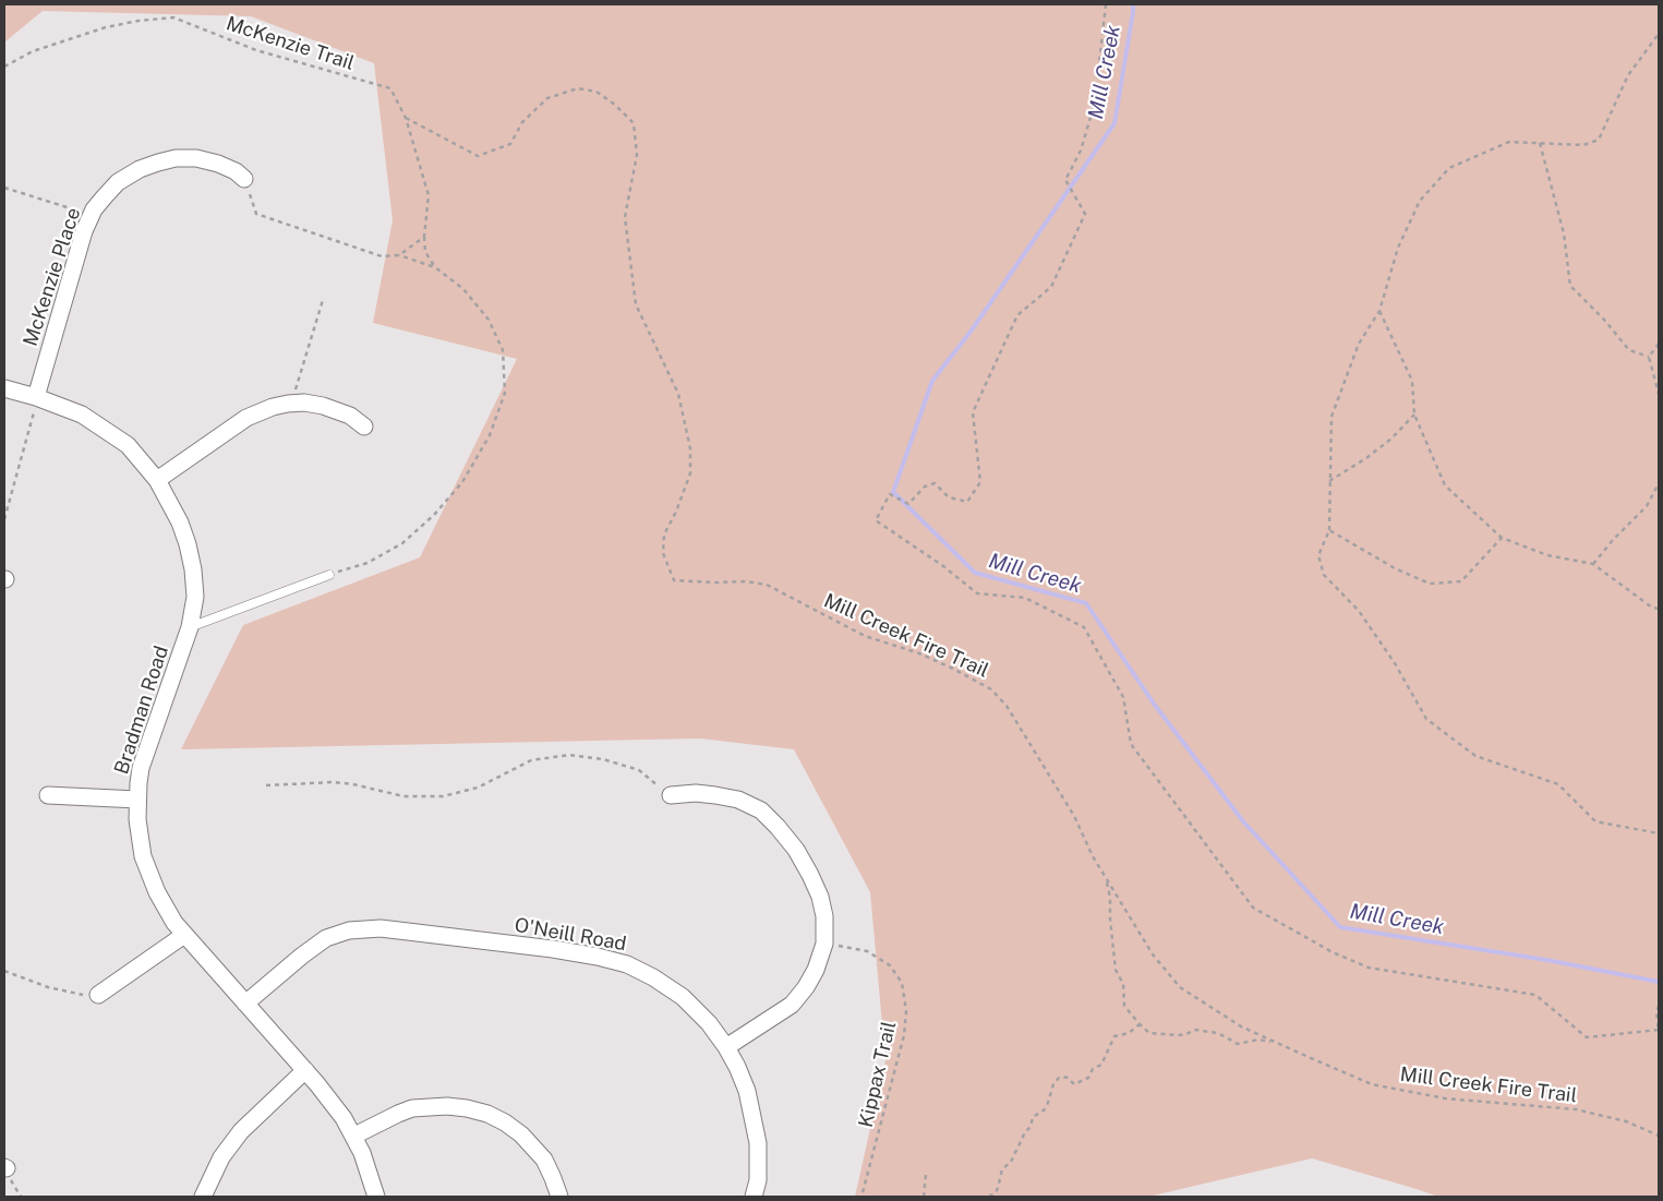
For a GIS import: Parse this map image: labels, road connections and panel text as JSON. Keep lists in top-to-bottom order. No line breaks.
{"streets":{"street":["McKenzie Place","Bradman Road","O'Neill Road"],"path":["McKenzie Trail","Mill Creek Fire Trail","Kippax Trail"]},"crossings":[["McKenzie Trail","Mill Creek Fire Trail"],["McKenzie Place","Bradman Road"],["Bradman Road","O'Neill Road"]],"water":["Mill Creek"]}
